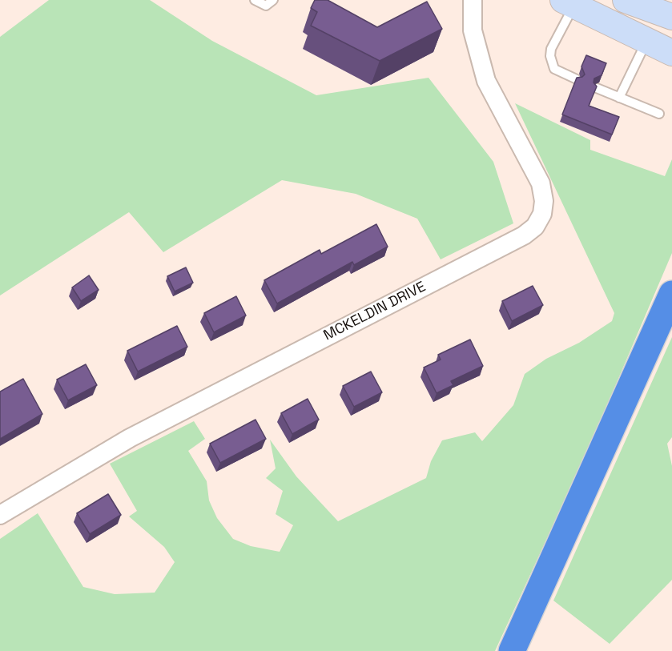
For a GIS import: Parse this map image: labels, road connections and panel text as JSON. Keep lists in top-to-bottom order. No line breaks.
{"streets":{"street":["MCKELDIN DRIVE"]}}
